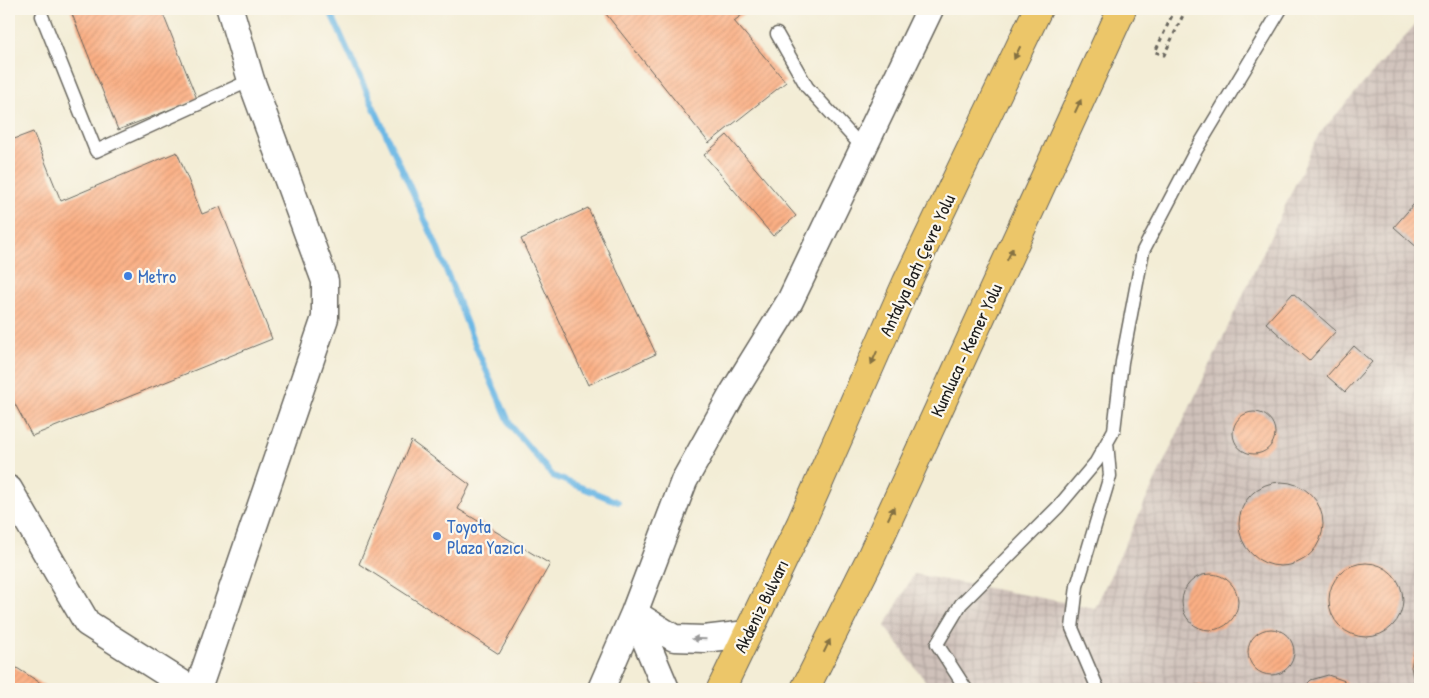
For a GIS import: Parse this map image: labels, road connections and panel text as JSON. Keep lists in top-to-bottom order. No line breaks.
{"streets":{"highway":["Antalya Batı Çevre Yolu","Kumluca - Kemer Yolu","Akdeniz Bulvarı"]},"crossings":[["Antalya Batı Çevre Yolu","Akdeniz Bulvarı"]],"one_way":["Antalya Batı Çevre Yolu","Kumluca - Kemer Yolu"],"places":["Metro","Toyota Plaza Yazıcı"]}
